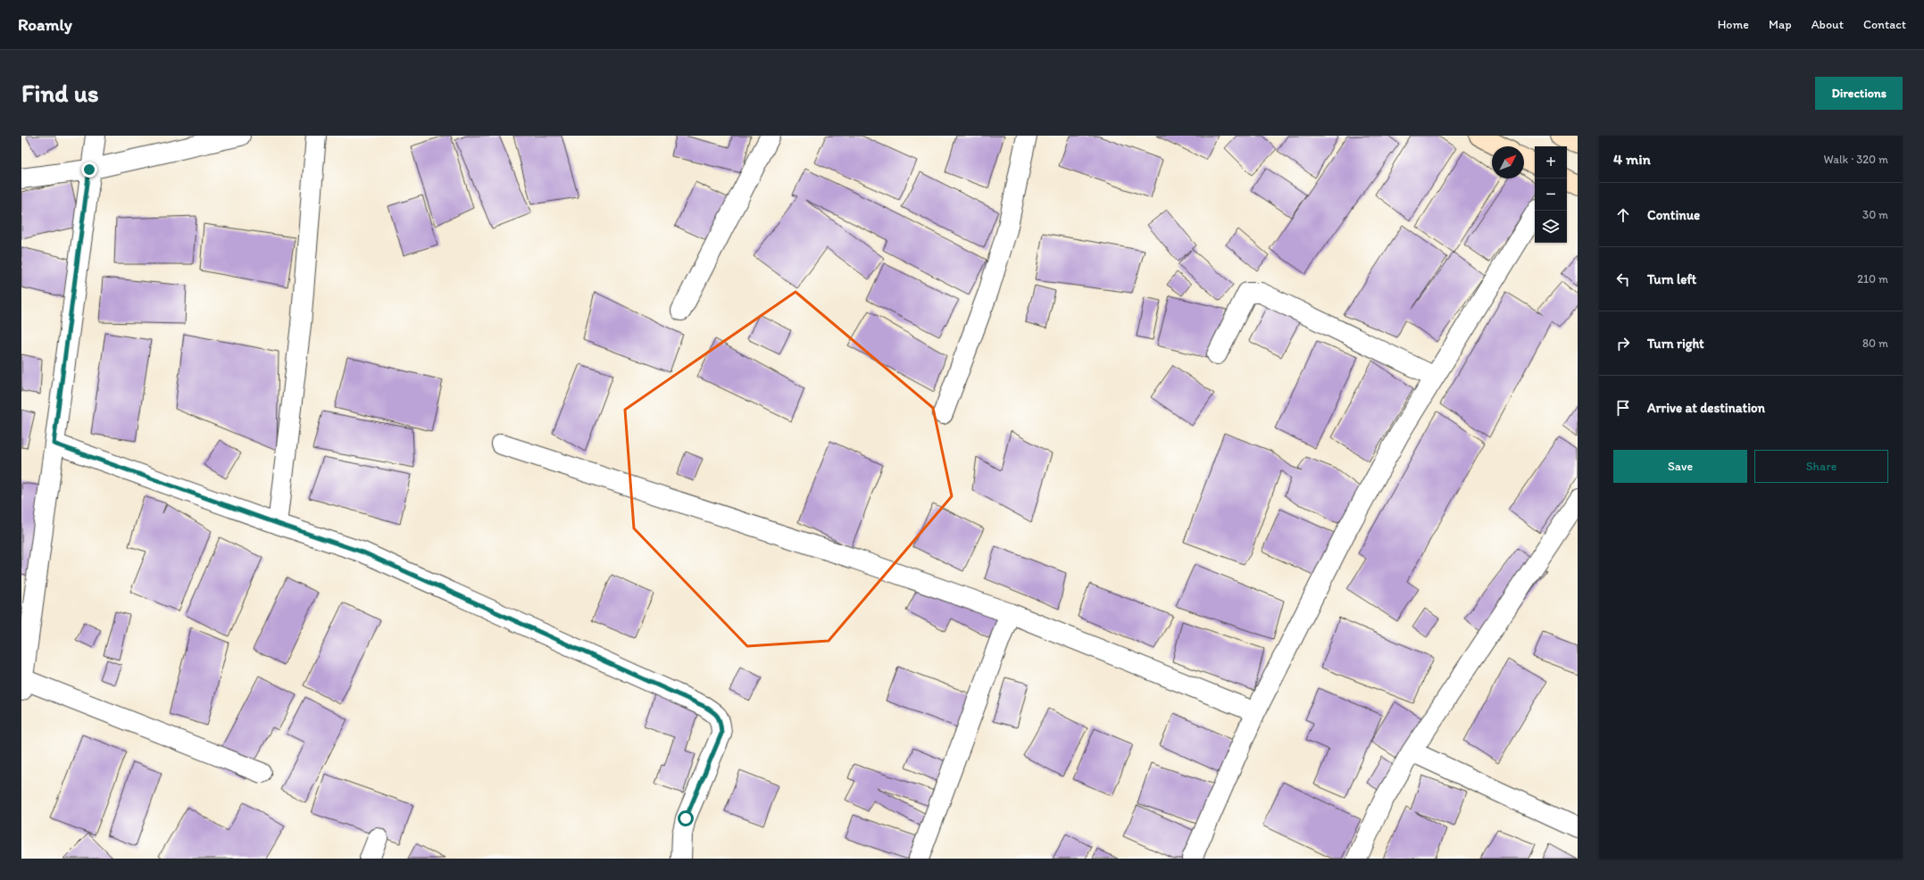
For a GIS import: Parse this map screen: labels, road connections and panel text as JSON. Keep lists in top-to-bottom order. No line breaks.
{"north":"top right","page":{"header":"Roamly","nav":["Home","Map","About","Contact"],"buttons":["Directions",["Save","Share"]],"title":"Find us","heading":["4 min","Walk · 320 m"],"map_buttons":["+","−"],"list":[["Continue","30 m"],["Turn left","210 m"],["Turn right","80 m"],"Arrive at destination"]}}
